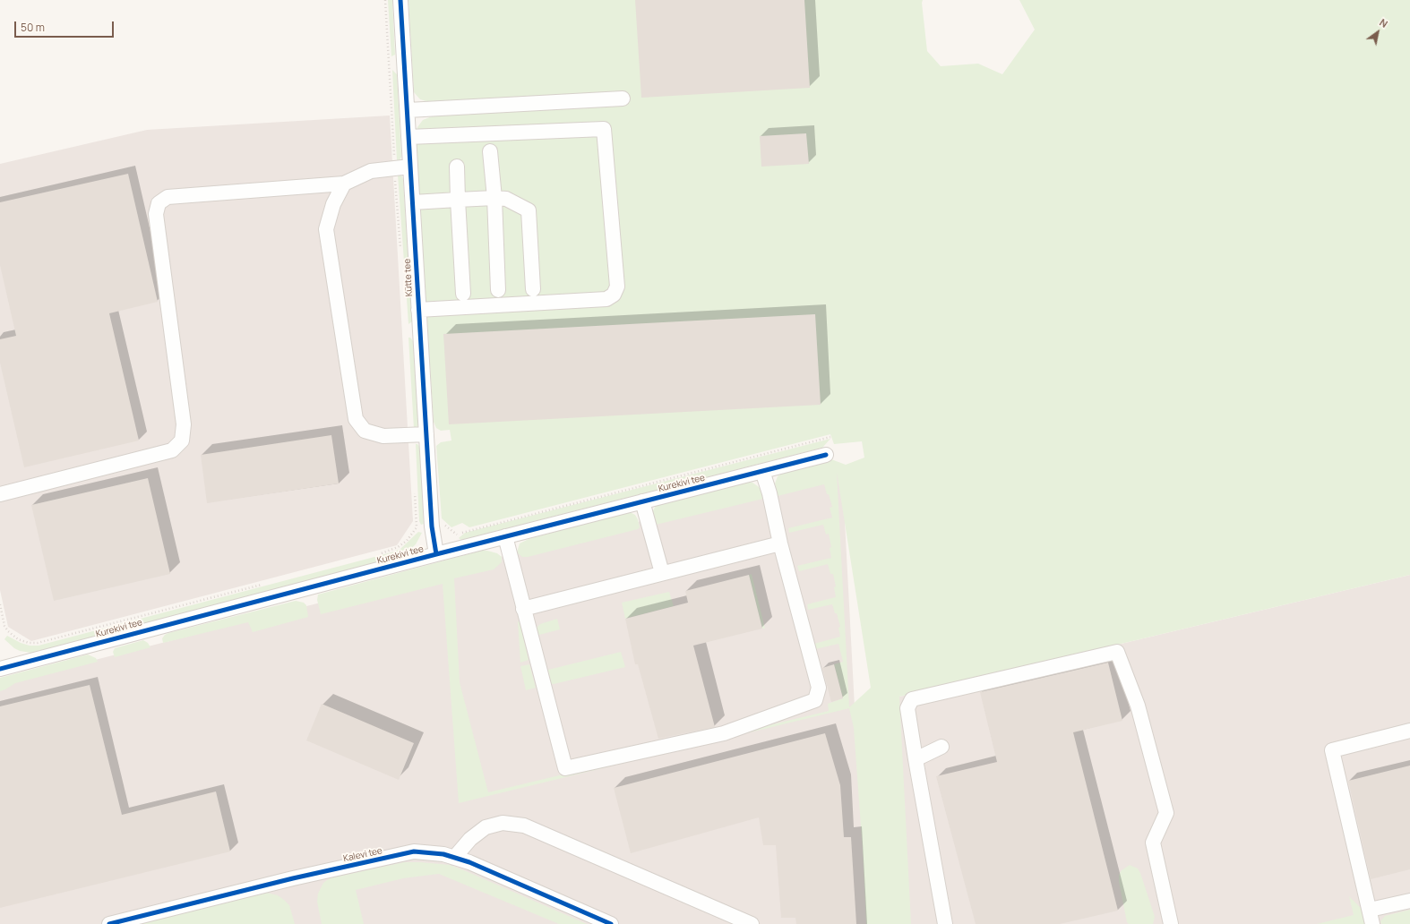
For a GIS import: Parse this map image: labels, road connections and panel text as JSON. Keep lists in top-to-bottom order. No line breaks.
{"streets":{"street":["Kütte tee","Kurekivi tee","Kalevi tee"]},"crossings":[["Kütte tee","Kurekivi tee"]],"scale_bar":"50 m","north":"top right"}
